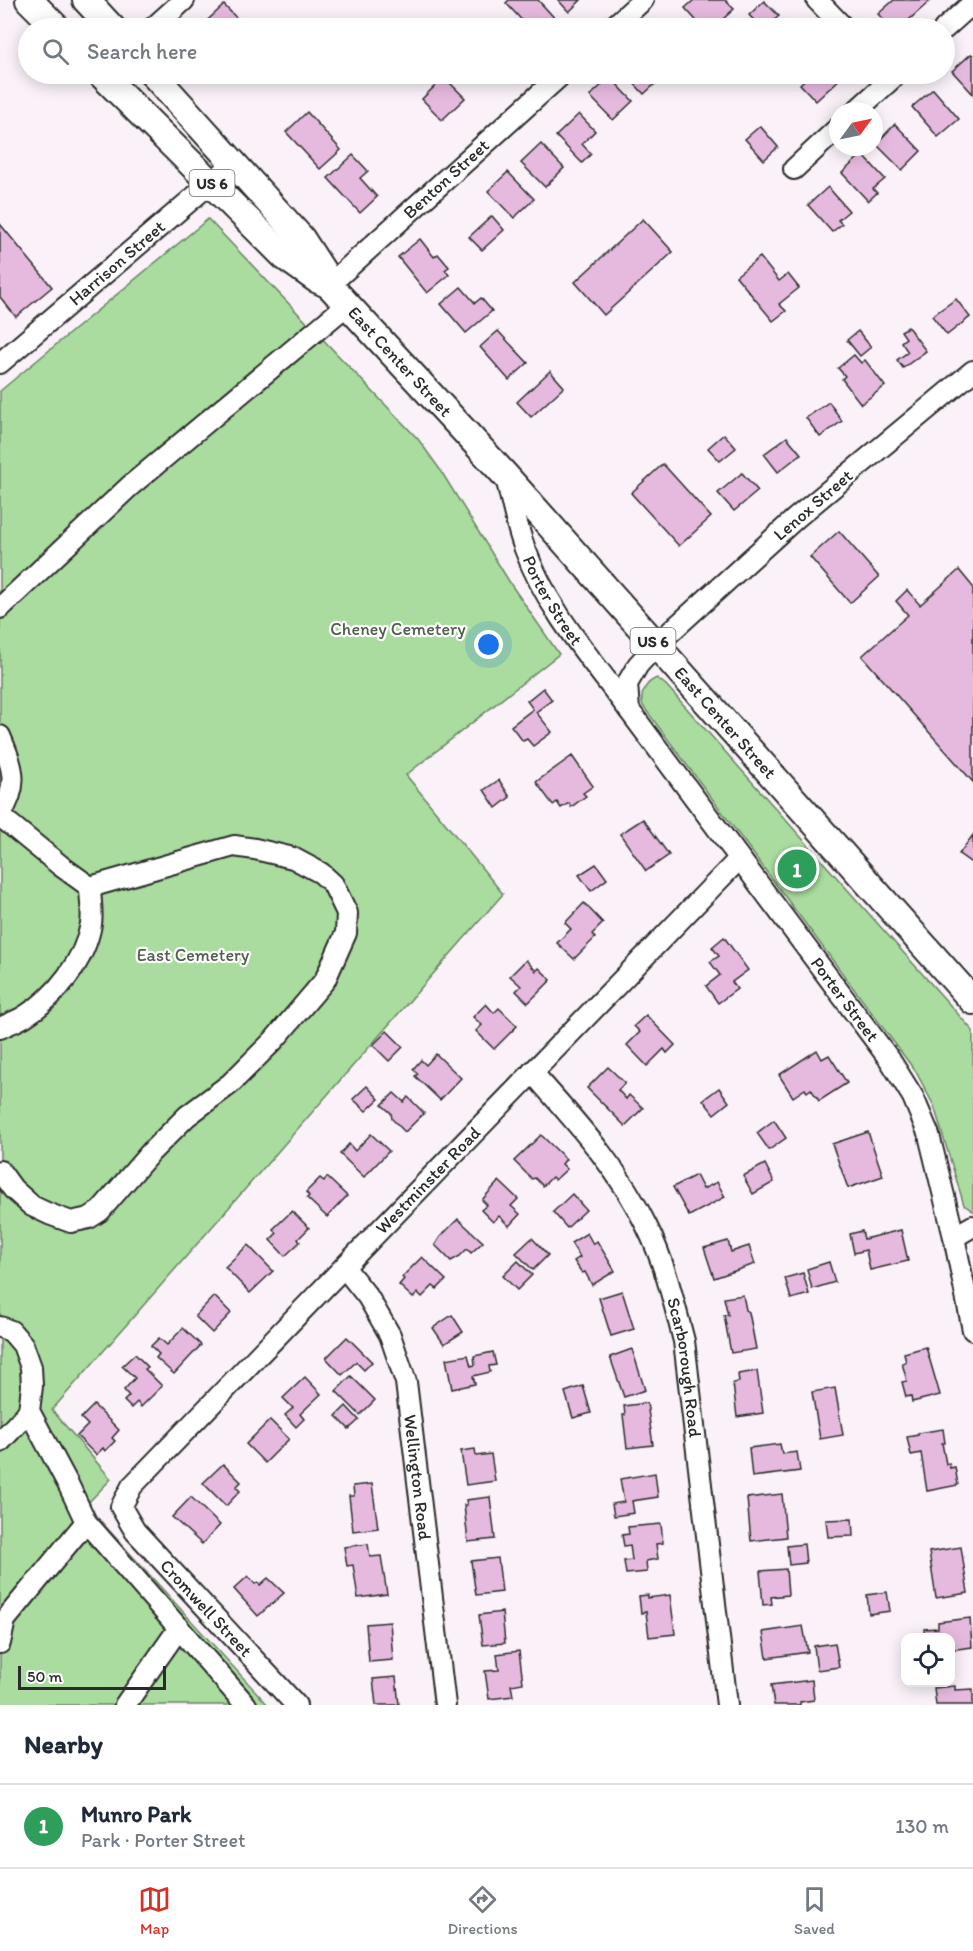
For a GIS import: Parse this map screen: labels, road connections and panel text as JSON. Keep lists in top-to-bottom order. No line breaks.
{"streets":{"main road":["US 6","East Center Street"],"street":["Benton Street","Harrison Street","Lenox Street","Porter Street","Westminster Road","Scarborough Road","Wellington Road","Cromwell Street"]},"crossings":[["Benton Street","East Center Street"],["Harrison Street","East Center Street"],["East Center Street","Lenox Street"],["East Center Street","Porter Street"],["Porter Street","Westminster Road"],["Westminster Road","Scarborough Road"],["Westminster Road","Wellington Road"],["Westminster Road","Cromwell Street"]],"parks":["Cheney Cemetery","East Cemetery"],"scale_bar":"50 m","north":"top right","page":{"search":"Search here","pins":"1","scale":"50 m","heading":"Nearby","list":[{"mark":"1","name":"Munro Park","note":"Park · Porter Street","value":"130 m"}],"nav":["Map","Directions","Saved"]}}
